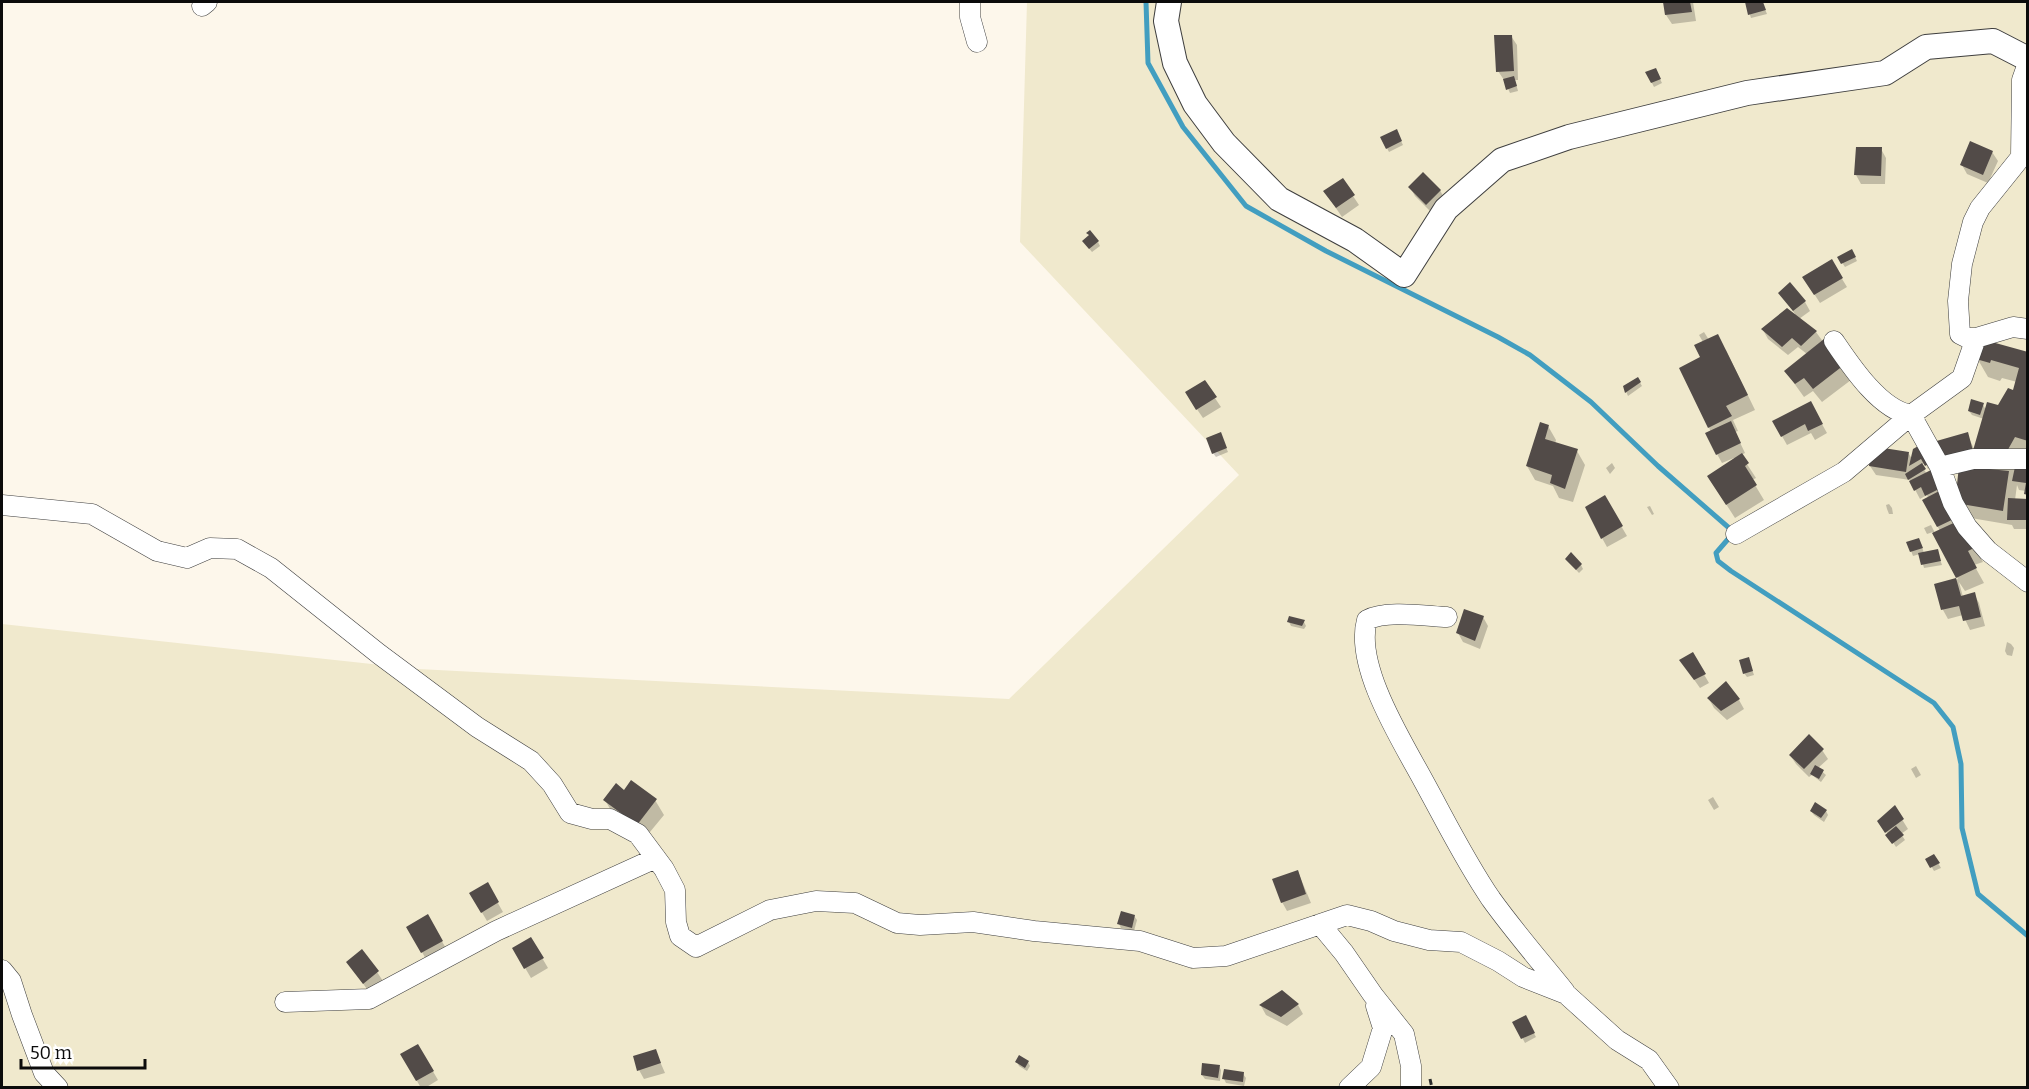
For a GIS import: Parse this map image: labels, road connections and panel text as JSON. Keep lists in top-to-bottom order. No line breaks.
{"scale_bar":"50 m"}
